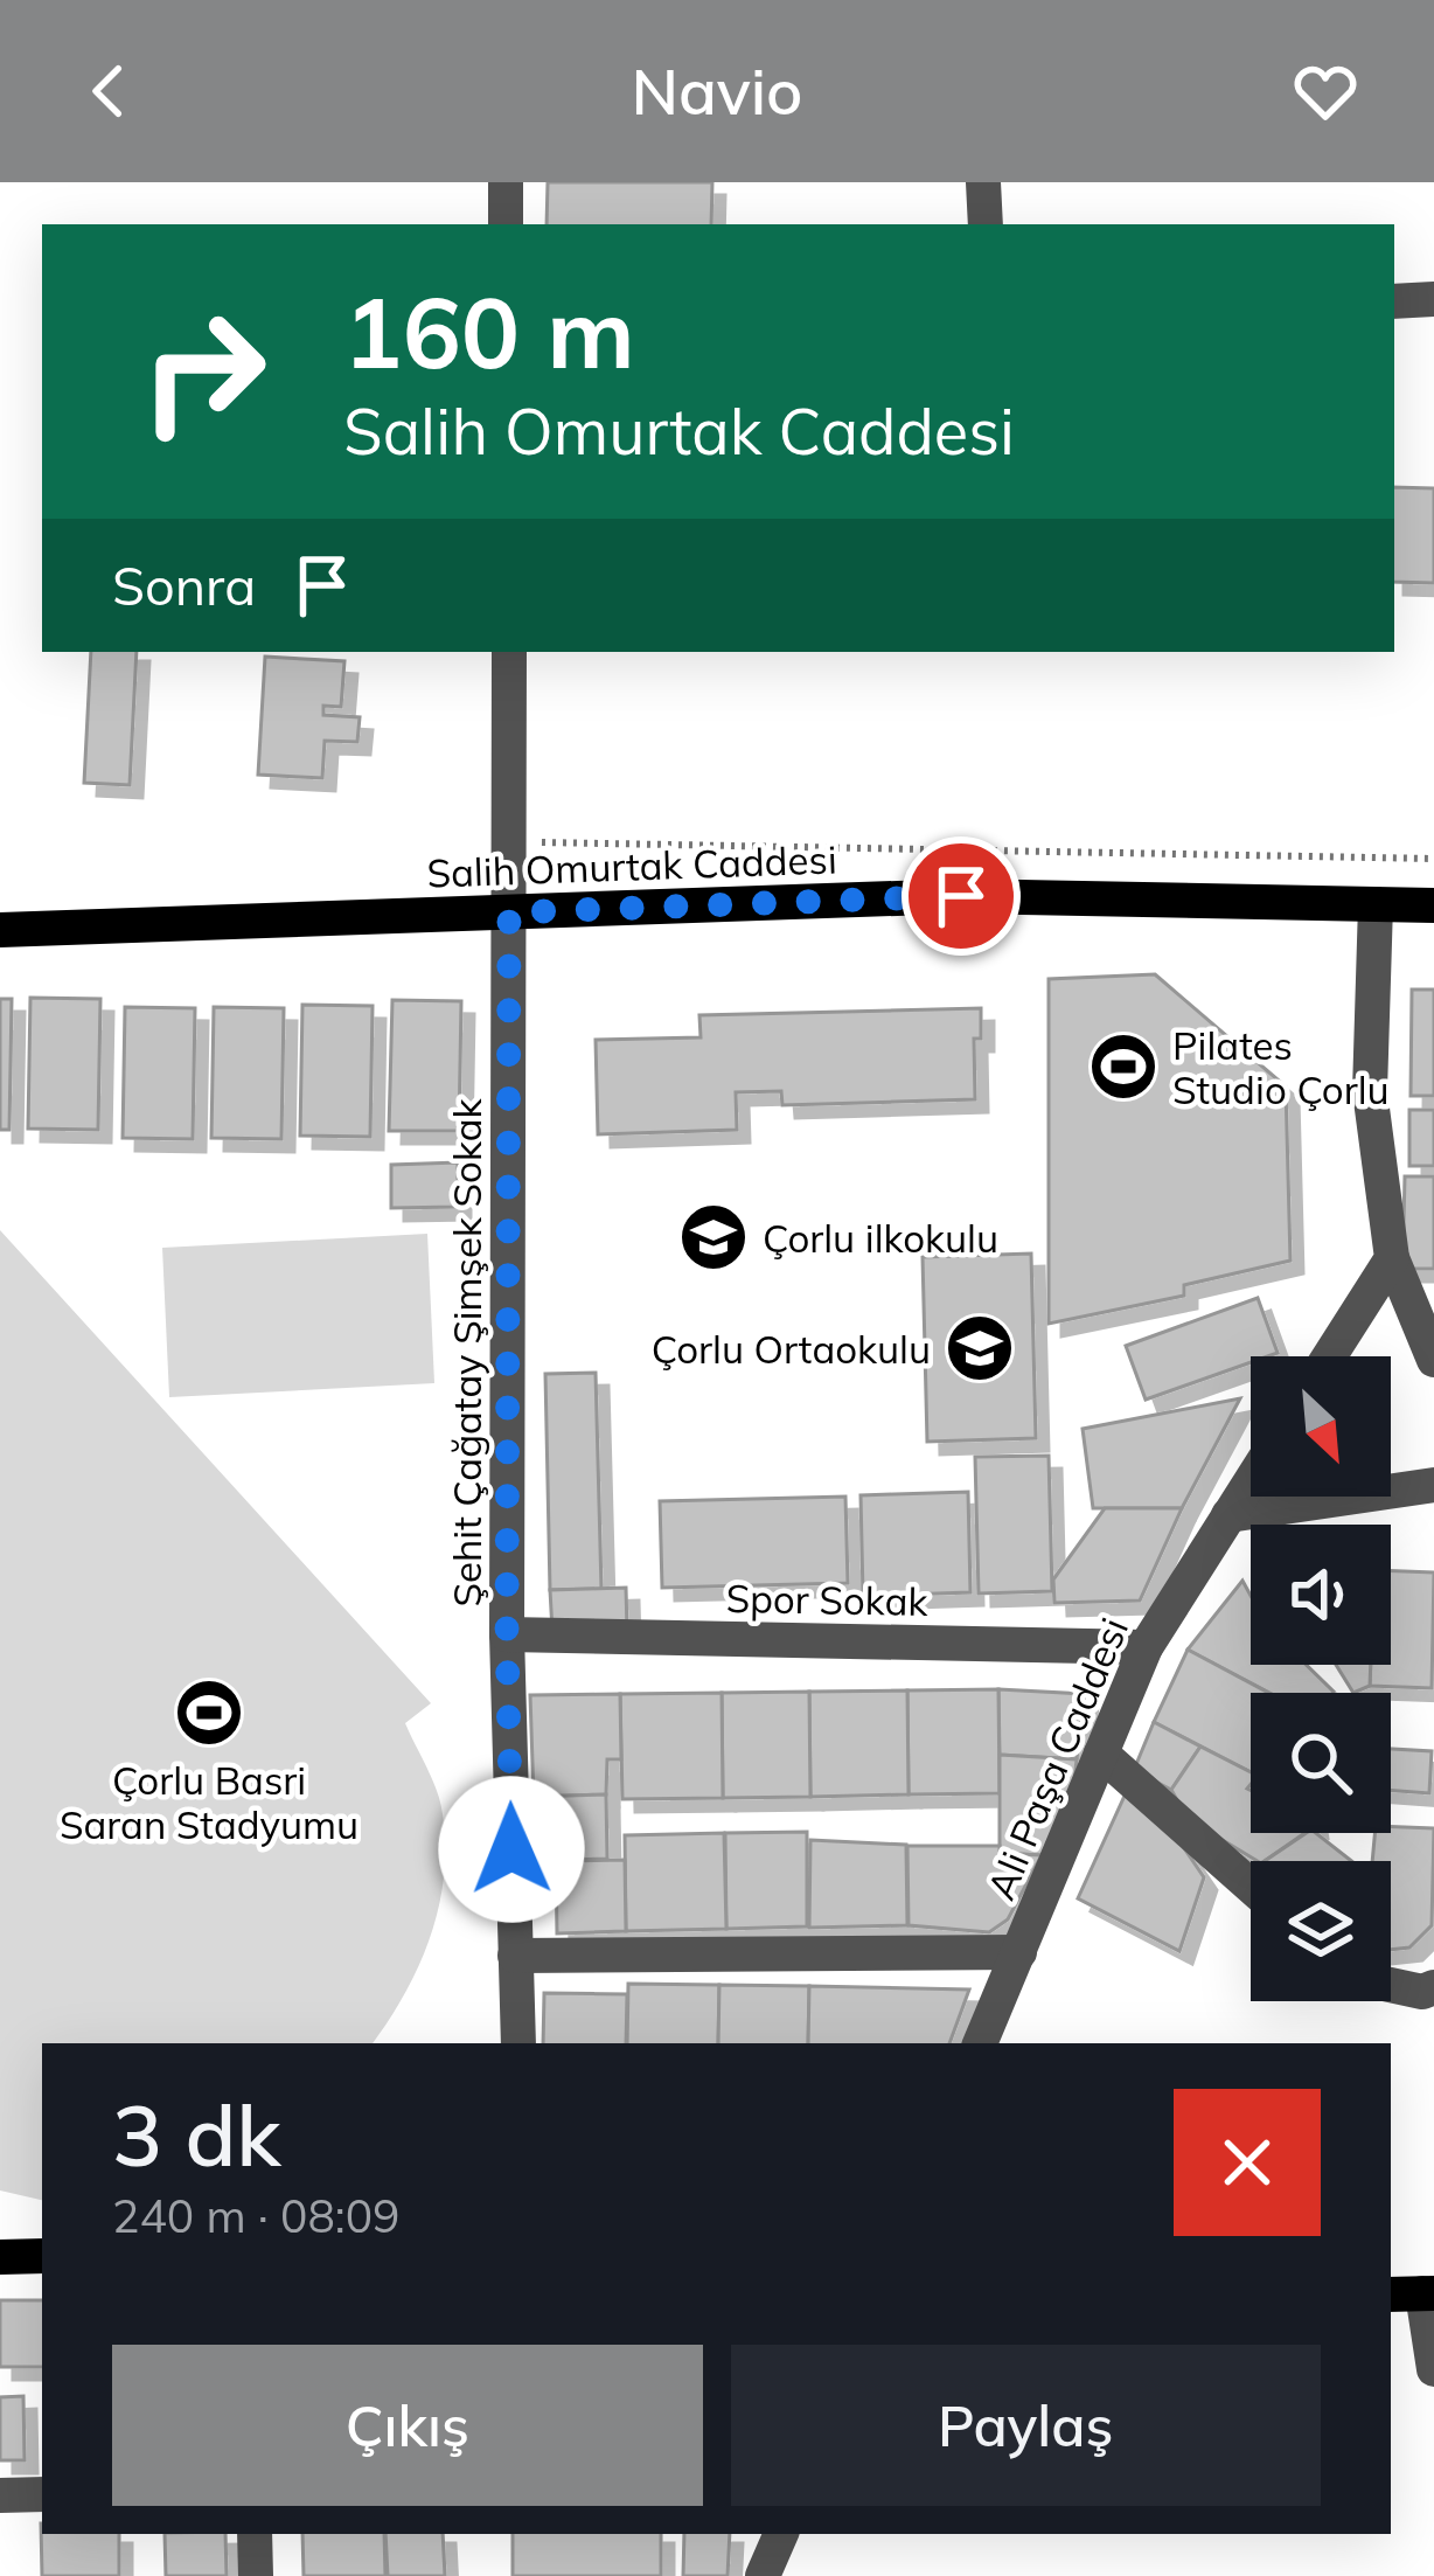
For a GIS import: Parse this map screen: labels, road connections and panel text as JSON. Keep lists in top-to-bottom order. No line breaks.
{"streets":{"main road":["Salih Omurtak Caddesi"],"street":["Şehit Çağatay Şimşek Sokak","Spor Sokak","Ali Paşa Caddesi"]},"crossings":[["Salih Omurtak Caddesi","Şehit Çağatay Şimşek Sokak"],["Şehit Çağatay Şimşek Sokak","Spor Sokak"],["Spor Sokak","Ali Paşa Caddesi"]],"places":{"sports":["Pilates Studio Çorlu","Çorlu Basri Saran Stadyumu"],"school or university":["Çorlu ilkokulu","Çorlu Ortaokulu"]},"north":"bottom right","page":{"header":"Navio","turn":["160 m","Salih Omurtak Caddesi"],"then":"Sonra","heading":["3 dk","240 m · 08:09"],"buttons":["Çıkış","Paylaş"]}}
